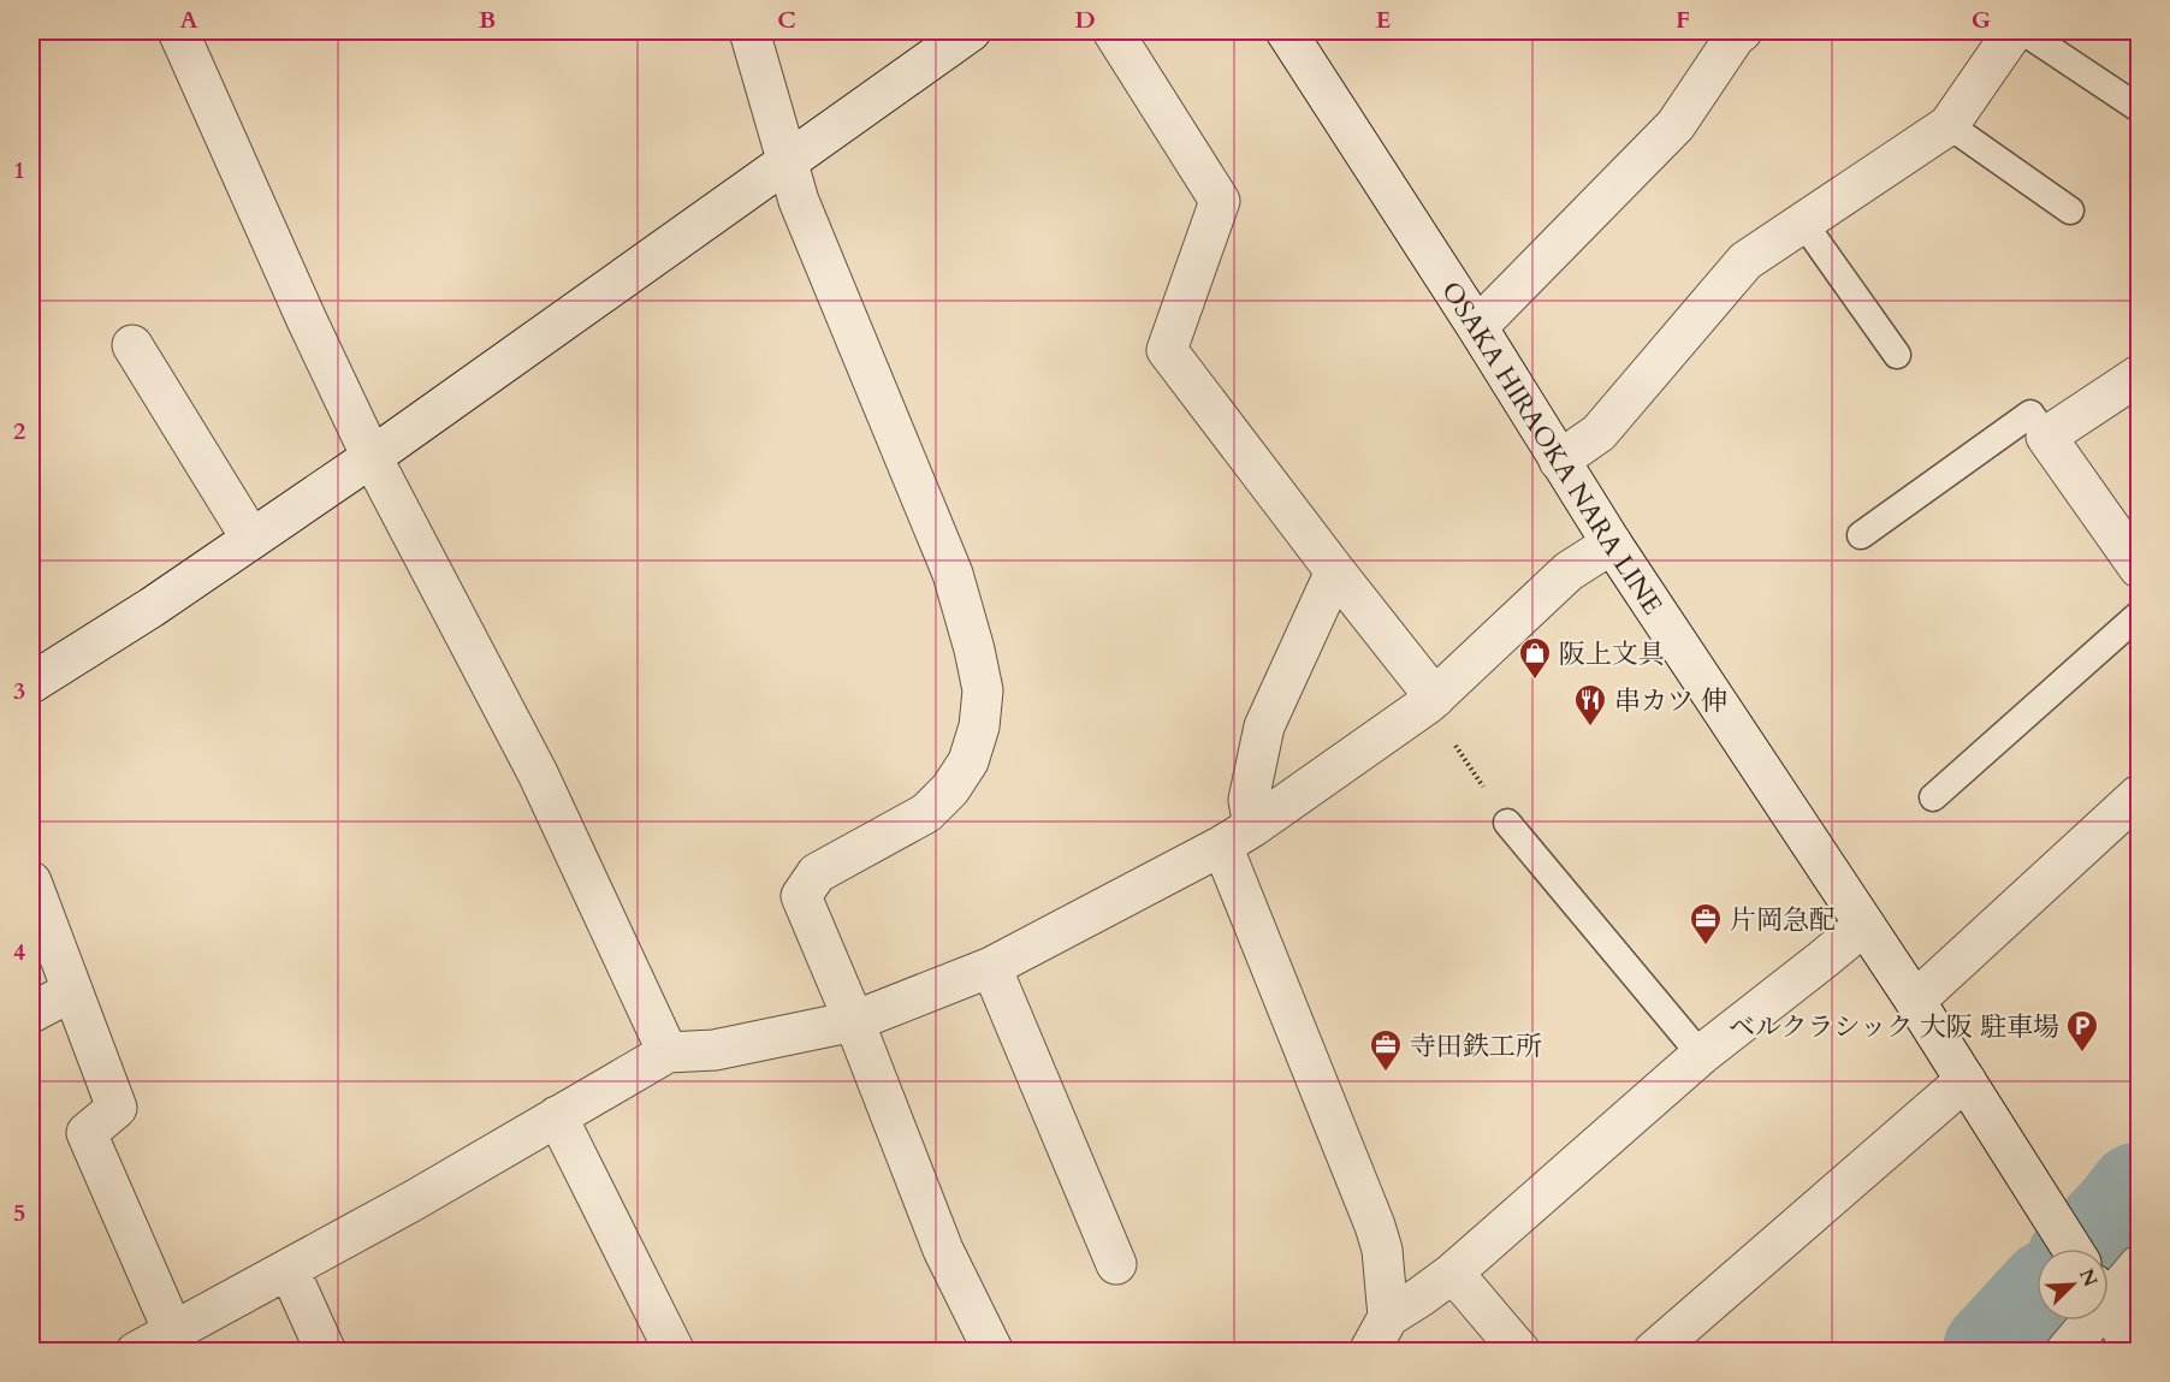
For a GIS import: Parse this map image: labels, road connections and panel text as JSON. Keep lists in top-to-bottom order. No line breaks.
{"streets":{"street":["OSAKA HIRAOKA NARA LINE"]},"places":{"shop":["阪上文具"],"restaurant":["串カツ 伸"],"office":["片岡急配","寺田鉄工所"],"parking":["ベルクラシック 大阪 駐車場"]},"north":"top right","grid":{"columns":["A","B","C","D","E","F","G"],"rows":["1","2","3","4","5"]}}
